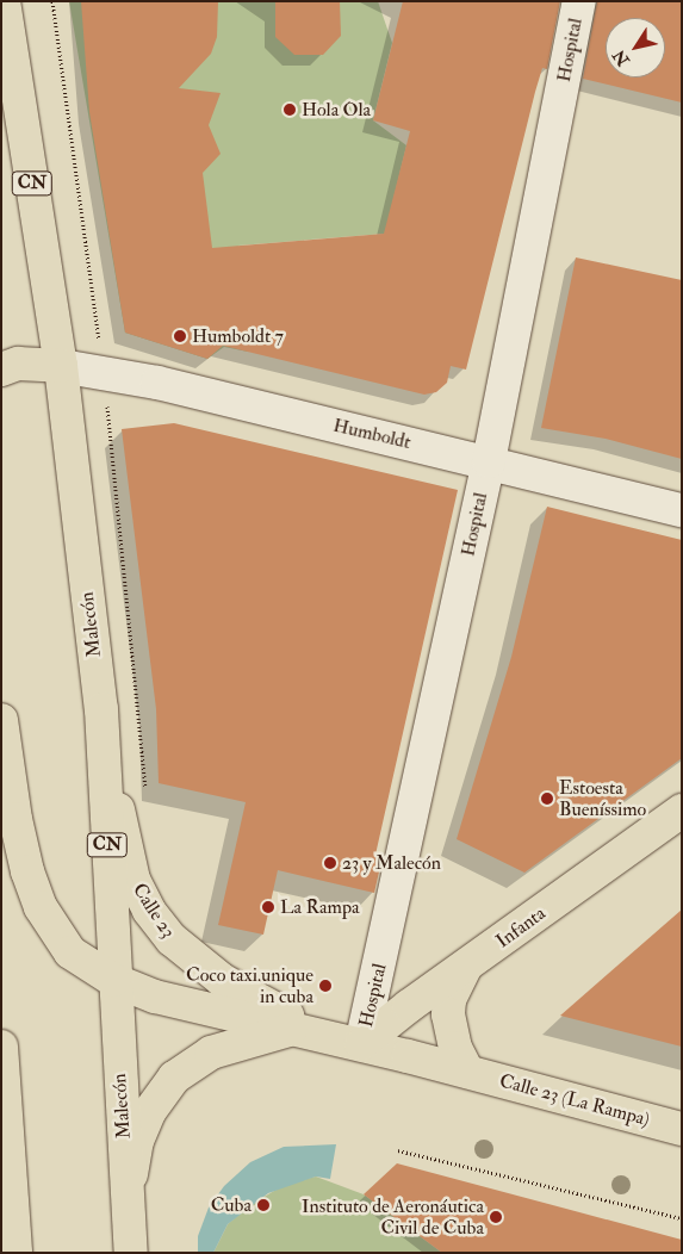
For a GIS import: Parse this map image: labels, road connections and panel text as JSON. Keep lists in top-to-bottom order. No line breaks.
{"streets":{"main road":["CN","Malecón","Calle 23","Infanta","Calle 23 (La Rampa)"],"street":["Hospital","Humboldt"]},"crossings":[["Hospital","Humboldt"],["Hospital","Calle 23"],["Hospital","Infanta"],["Humboldt","Malecón"],["Malecón","Calle 23"],["Calle 23","Infanta"],["Calle 23","Calle 23 (La Rampa)"]],"places":["Hola Ola","Humboldt 7","Estoesta Bueníssimo","23 y Malecón","La Rampa","Coco taxi.unique in cuba","Cuba","Instituto de Aeronáutica Civil de Cuba"],"north":"bottom left"}
